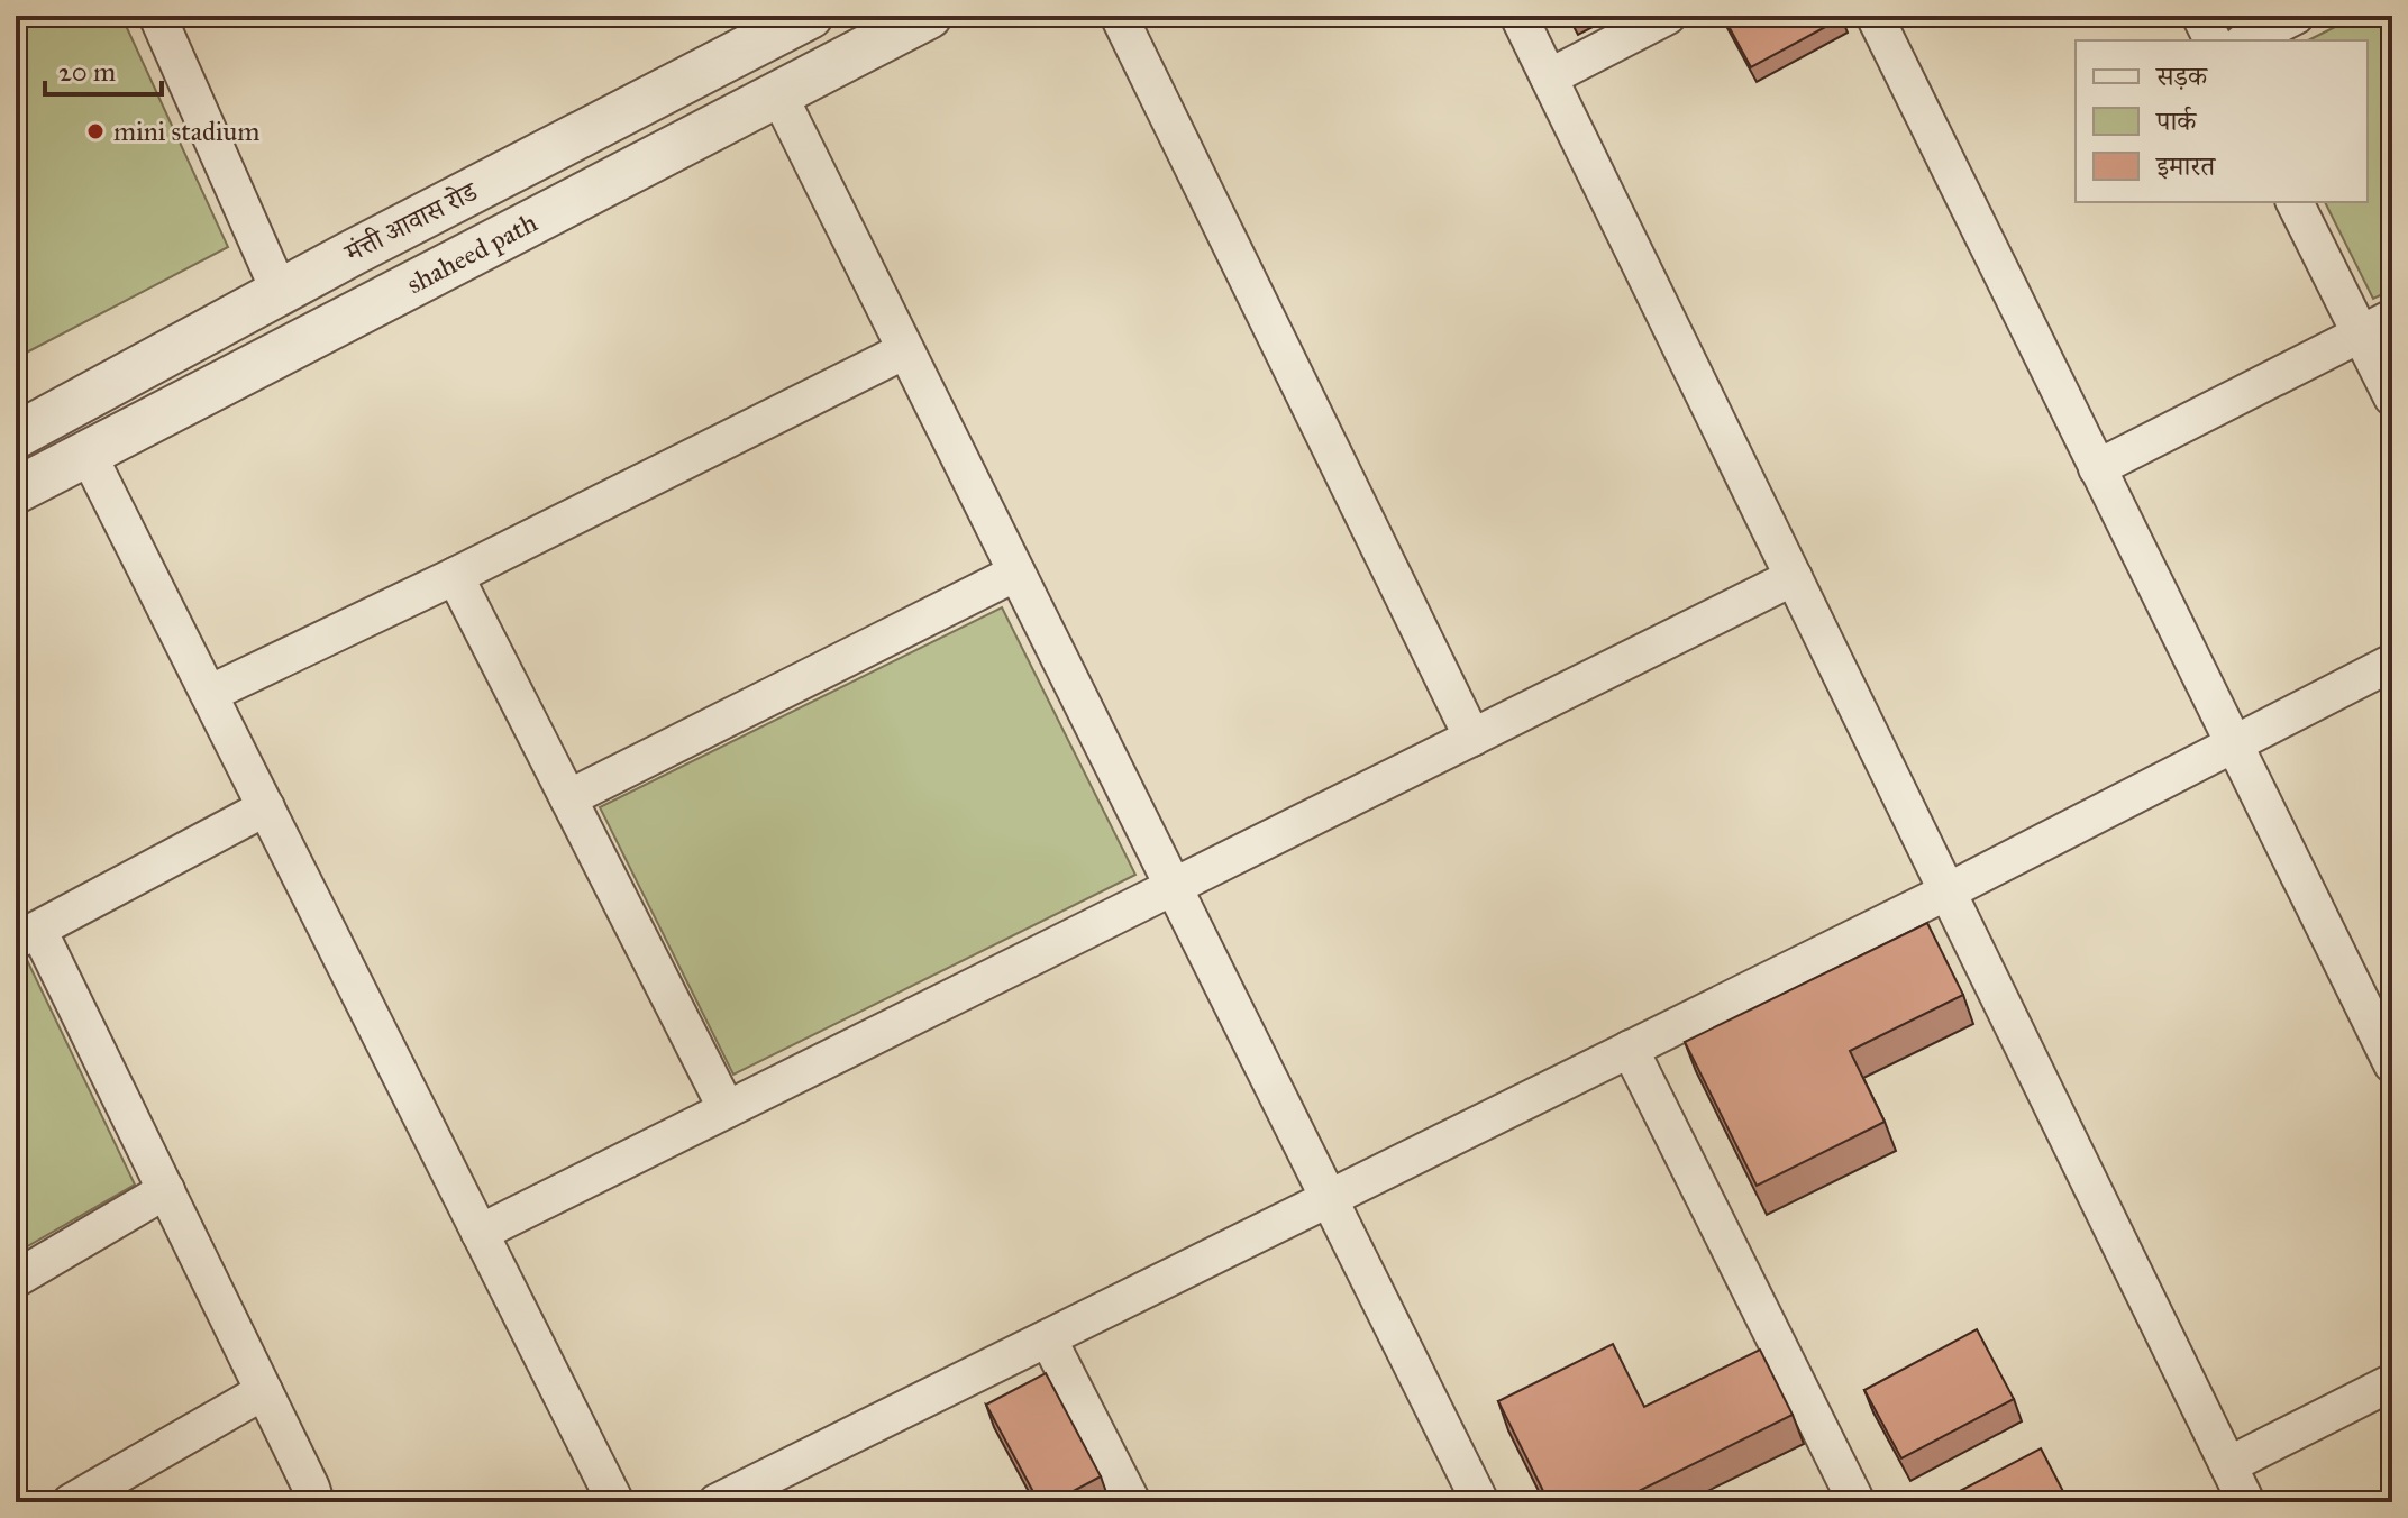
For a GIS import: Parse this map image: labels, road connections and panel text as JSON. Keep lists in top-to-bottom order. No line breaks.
{"streets":{"street":["मंत्ती आवास रोड","shaheed path"]},"places":["mini stadium"],"legend":["सड़क","पार्क","इमारत"],"scale_bar":"20 m"}
